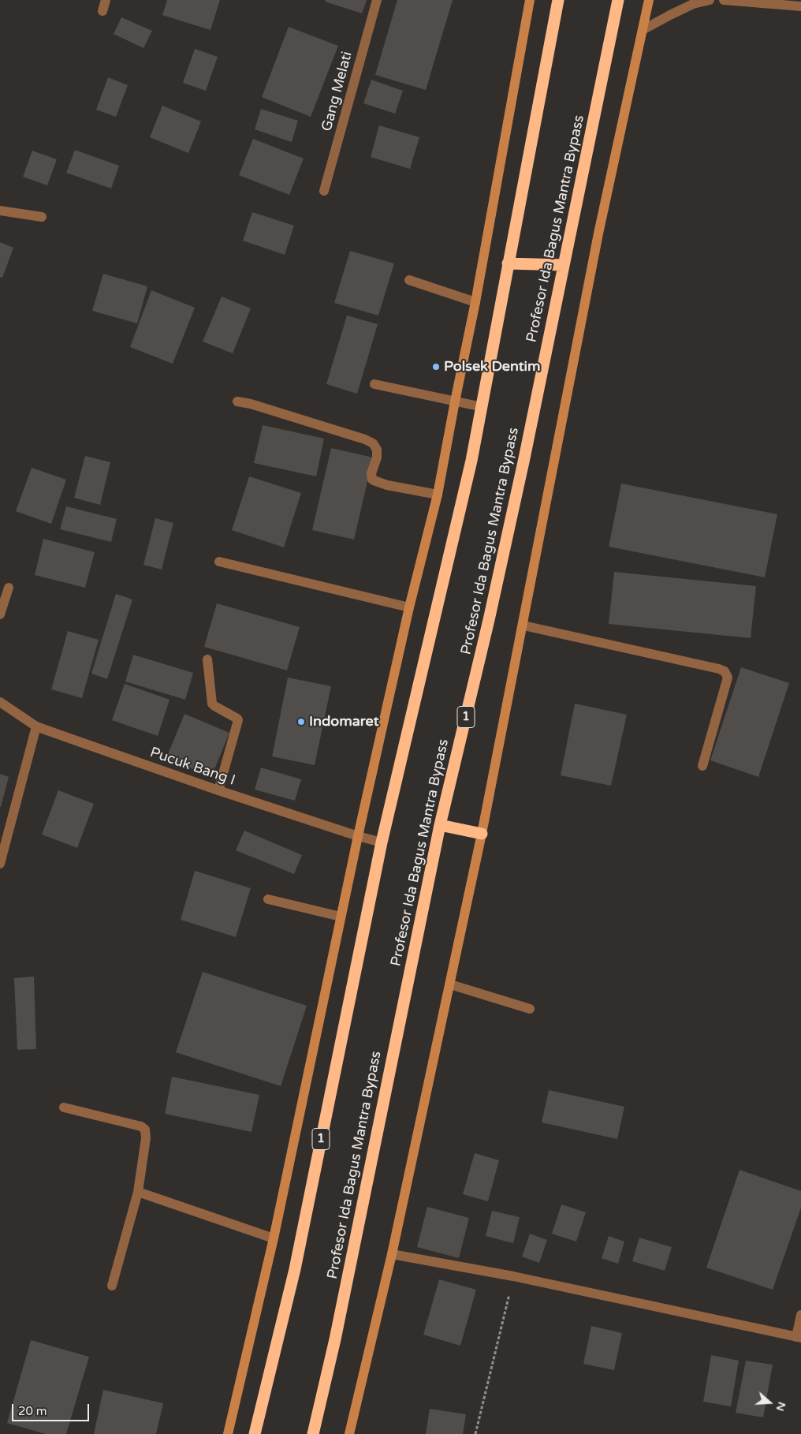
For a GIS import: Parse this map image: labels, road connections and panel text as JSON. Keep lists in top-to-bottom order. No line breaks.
{"streets":{"highway":["Profesor Ida Bagus Mantra Bypass","1"],"street":["Gang Melati","Pucuk Bang I"]},"crossings":[["1","Pucuk Bang I"]],"places":["Polsek Dentim","Indomaret"],"scale_bar":"20 m","north":"right"}
